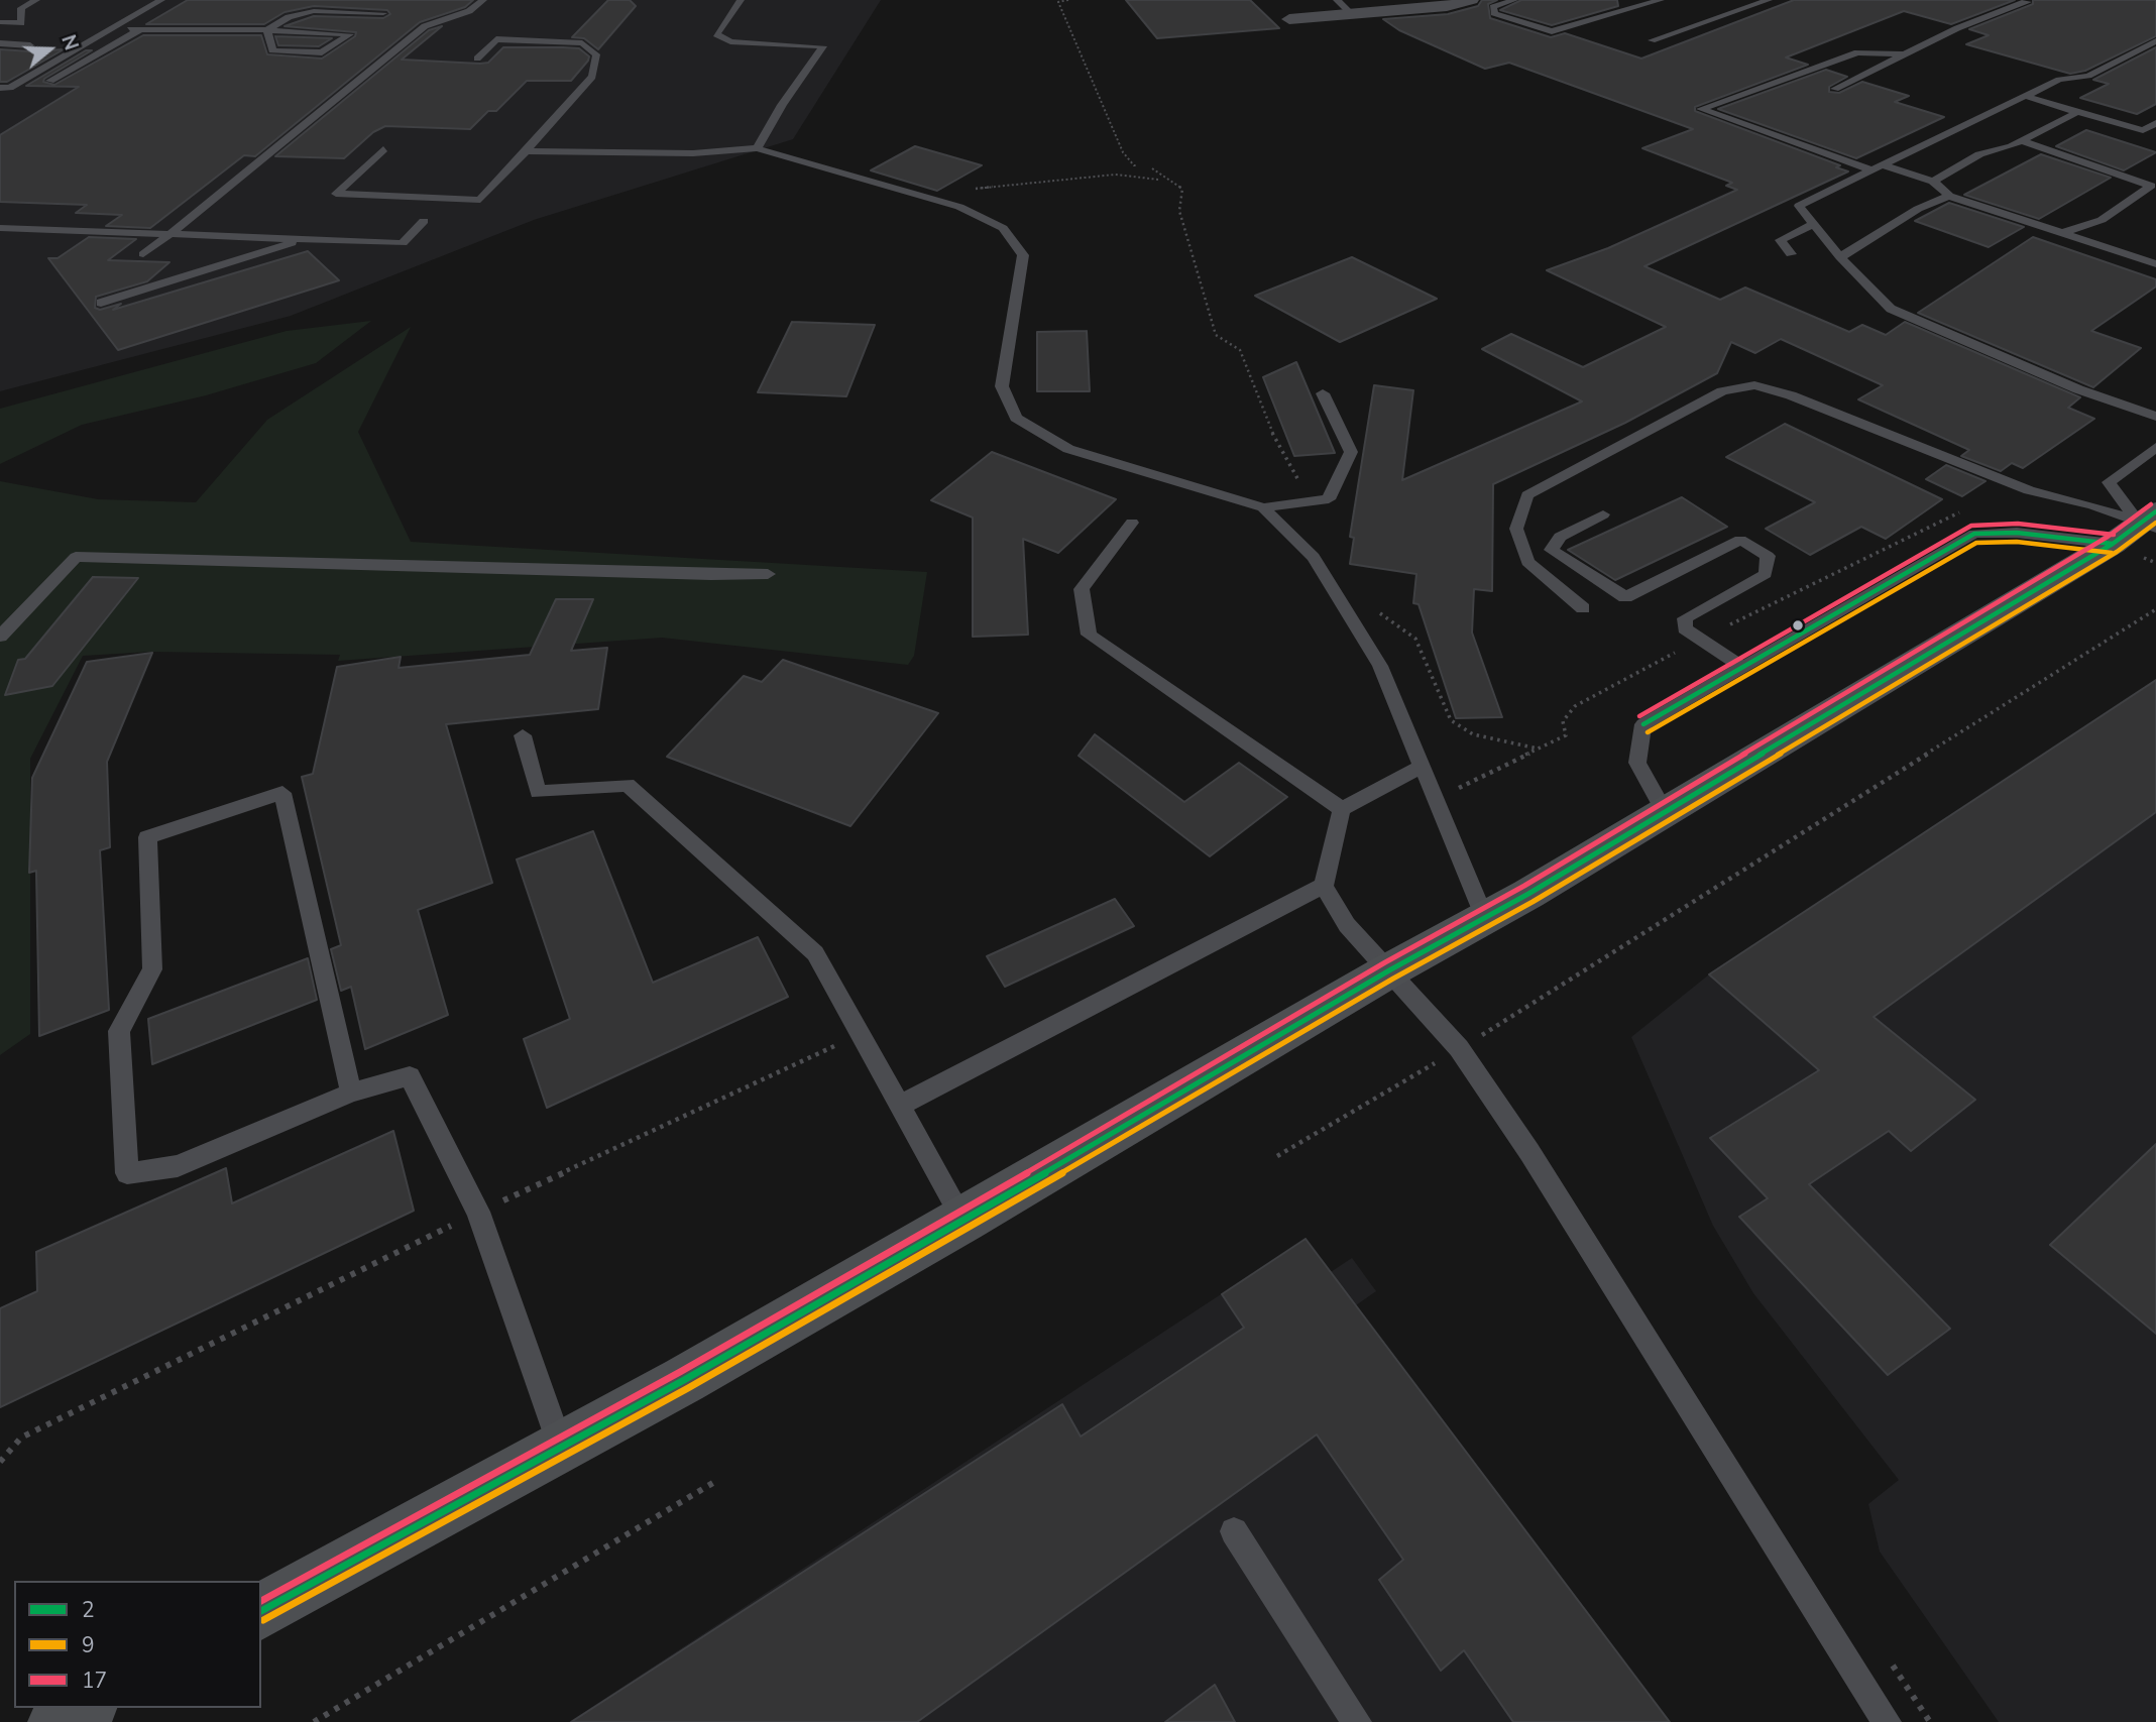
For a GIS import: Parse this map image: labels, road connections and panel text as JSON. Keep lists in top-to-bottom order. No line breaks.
{"lines":["transit line 17","transit line 2","transit line 9"],"legend":["2","9","17"],"north":"right"}
